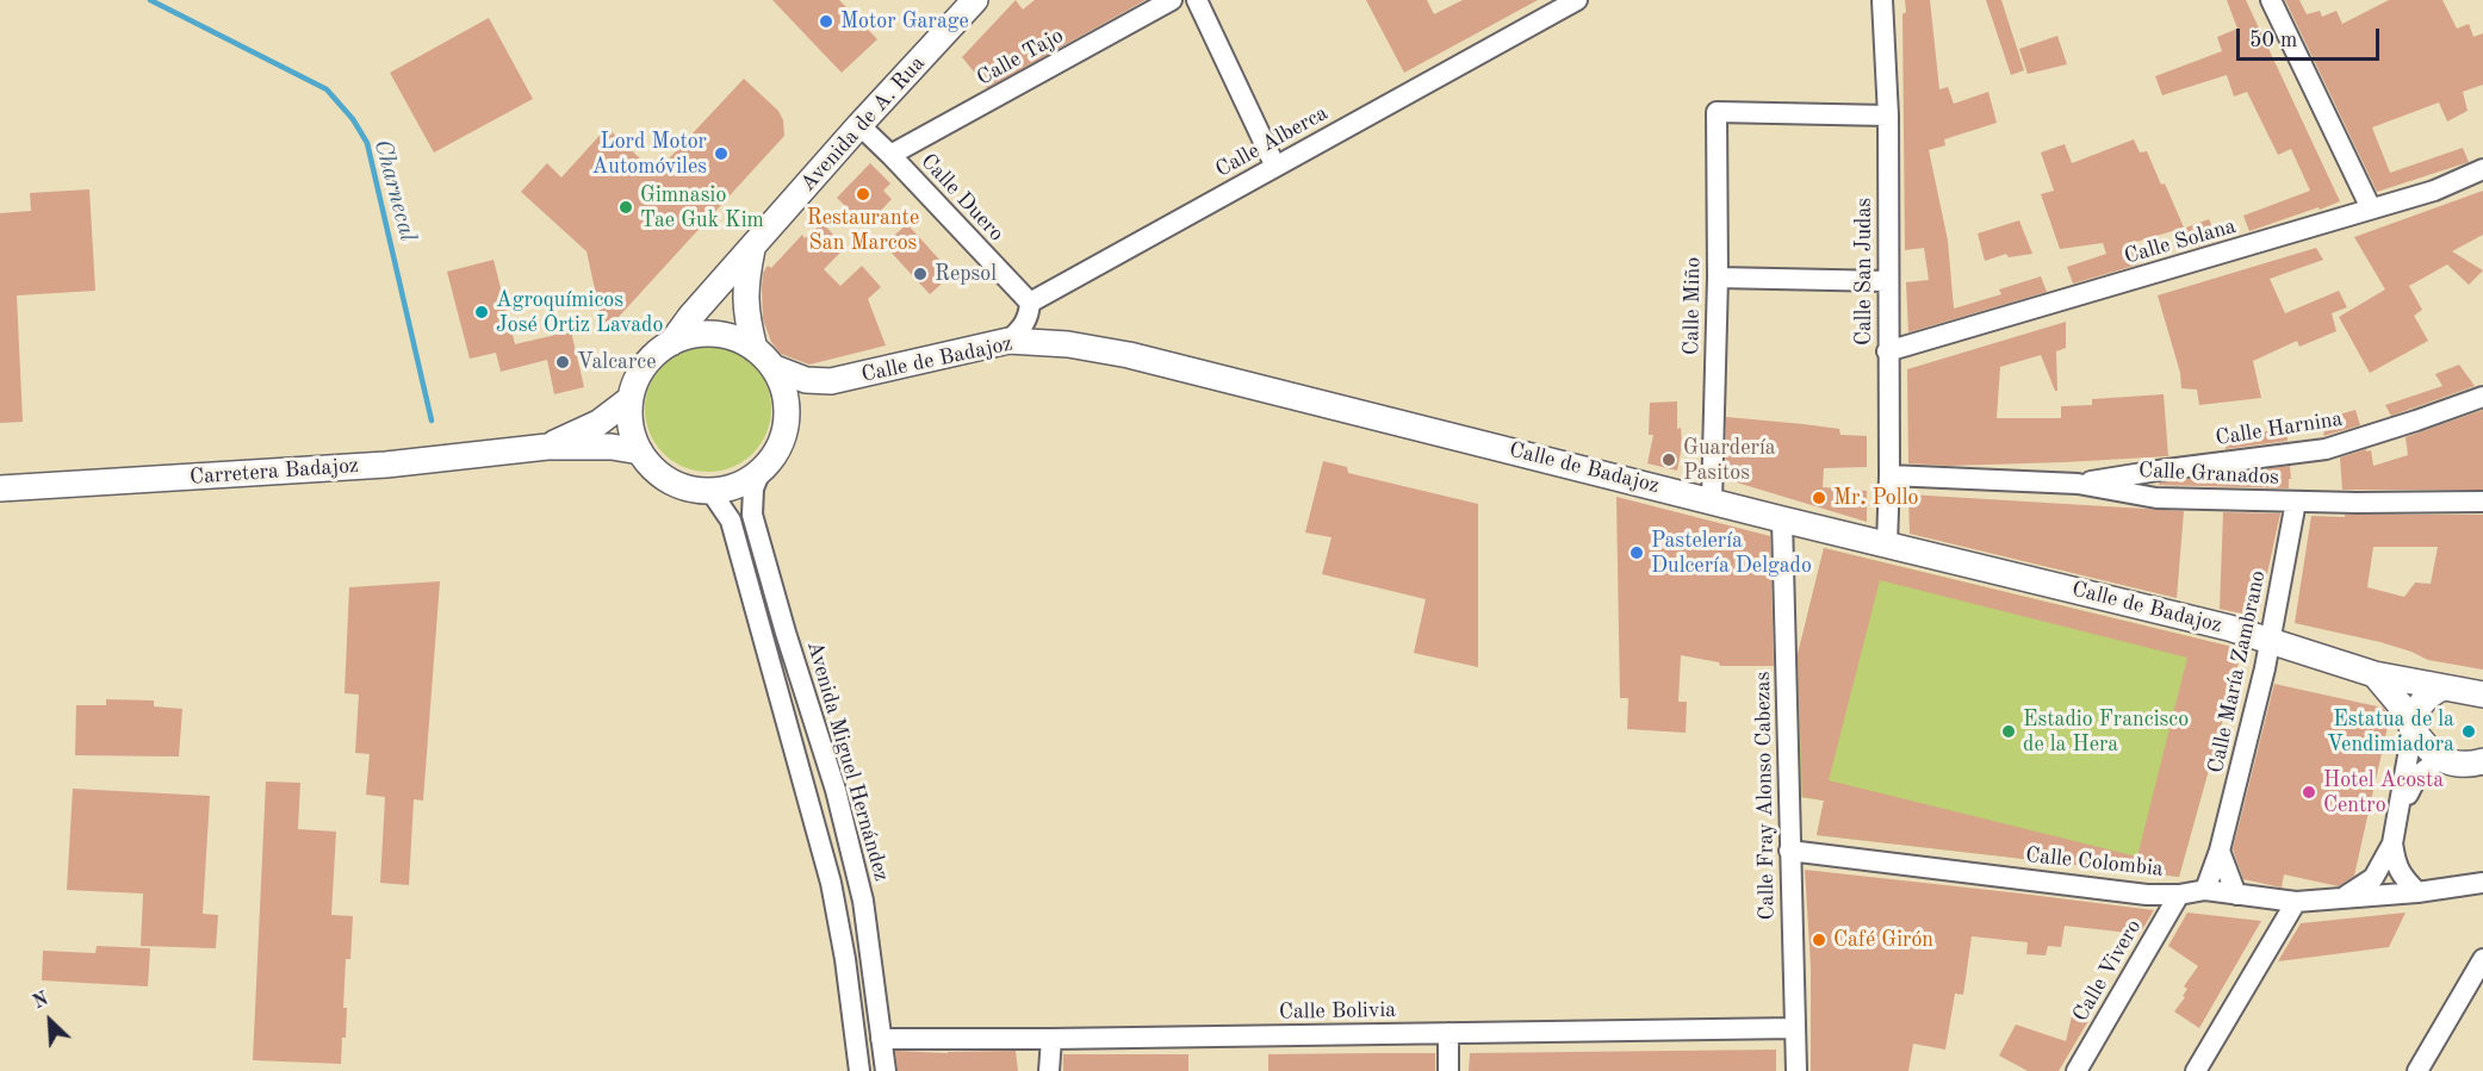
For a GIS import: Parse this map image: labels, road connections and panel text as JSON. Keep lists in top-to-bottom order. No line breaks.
{"streets":{"street":["Calle Tajo","Avenida de A. Rua","Calle Alberca","Calle Duero","Calle Solana","Calle San Judas","Calle Miño","Calle de Badajoz","Calle Harnina","Carretera Badajoz","Calle Granados","Calle María Zambrano","Avenida Miguel Hernández","Calle Fray Alonso Cabezas","Calle Colombia","Calle Vivero","Calle Bolivia"]},"crossings":[["Calle Tajo","Calle Duero"],["Avenida de A. Rua","Calle Duero"],["Avenida de A. Rua","Calle de Badajoz"],["Avenida de A. Rua","Carretera Badajoz"],["Avenida de A. Rua","Avenida Miguel Hernández"],["Calle Alberca","Calle Duero"],["Calle Solana","Calle San Judas"],["Calle San Judas","Calle Miño"],["Calle San Judas","Calle de Badajoz"],["Calle San Judas","Calle Granados"],["Calle Miño","Calle de Badajoz"],["Calle de Badajoz","Carretera Badajoz"],["Calle de Badajoz","Calle María Zambrano"],["Calle de Badajoz","Avenida Miguel Hernández"],["Calle de Badajoz","Calle Fray Alonso Cabezas"],["Calle Harnina","Calle Granados"],["Carretera Badajoz","Avenida Miguel Hernández"],["Calle Granados","Calle María Zambrano"],["Calle María Zambrano","Calle Colombia"],["Avenida Miguel Hernández","Calle Bolivia"],["Calle Fray Alonso Cabezas","Calle Colombia"],["Calle Fray Alonso Cabezas","Calle Bolivia"],["Calle Colombia","Calle Vivero"]],"water":["Charnecal"],"places":["Motor Garage","Lord Motor Automóviles","Restaurante San Marcos","Gimnasio Tae Guk Kim","Repsol","Agroquímicos José Ortiz Lavado","Valcarce","Guardería Pasitos","Mr. Pollo","Pastelería Dulcería Delgado","Estadio Francisco de la Hera","Estatua de la Vendimiadora","Hotel Acosta Centro","Café Girón"],"scale_bar":"50 m","north":"top left"}
